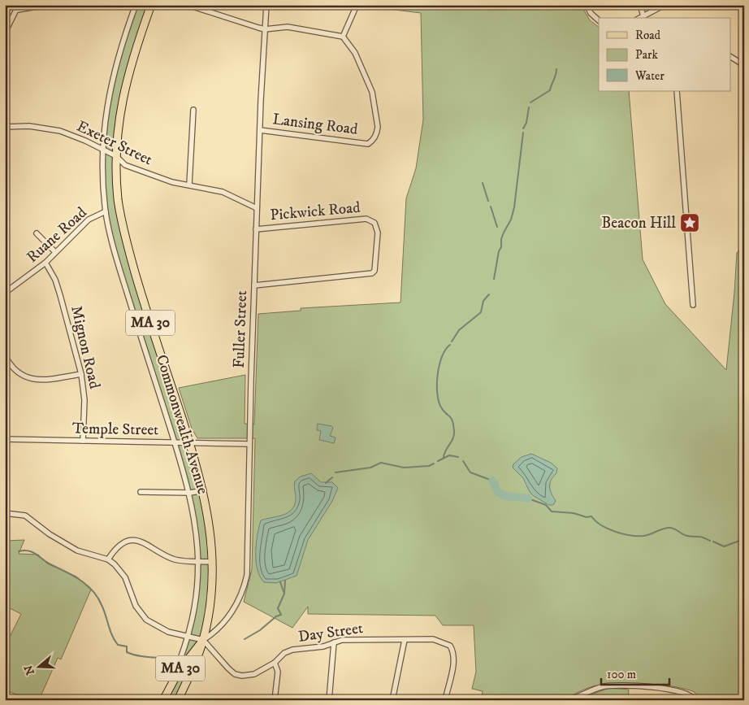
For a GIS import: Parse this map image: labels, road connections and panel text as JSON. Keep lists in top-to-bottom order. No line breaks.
{"streets":{"main road":["MA 30","Commonwealth Avenue"],"street":["Lansing Road","Exeter Street","Pickwick Road","Ruane Road","Fuller Street","Mignon Road","Temple Street","Day Street"]},"crossings":[["Lansing Road","Fuller Street"],["Exeter Street","Fuller Street"],["Exeter Street","Commonwealth Avenue"],["Pickwick Road","Fuller Street"],["Ruane Road","Mignon Road"],["Ruane Road","Commonwealth Avenue"],["Fuller Street","Commonwealth Avenue"],["Fuller Street","Temple Street"],["Fuller Street","Day Street"],["Mignon Road","Temple Street"],["Commonwealth Avenue","Temple Street"],["Commonwealth Avenue","Day Street"]],"places":{"place":["Beacon Hill"]},"legend":["Road","Park","Water"],"scale_bar":"100 m","north":"left"}
